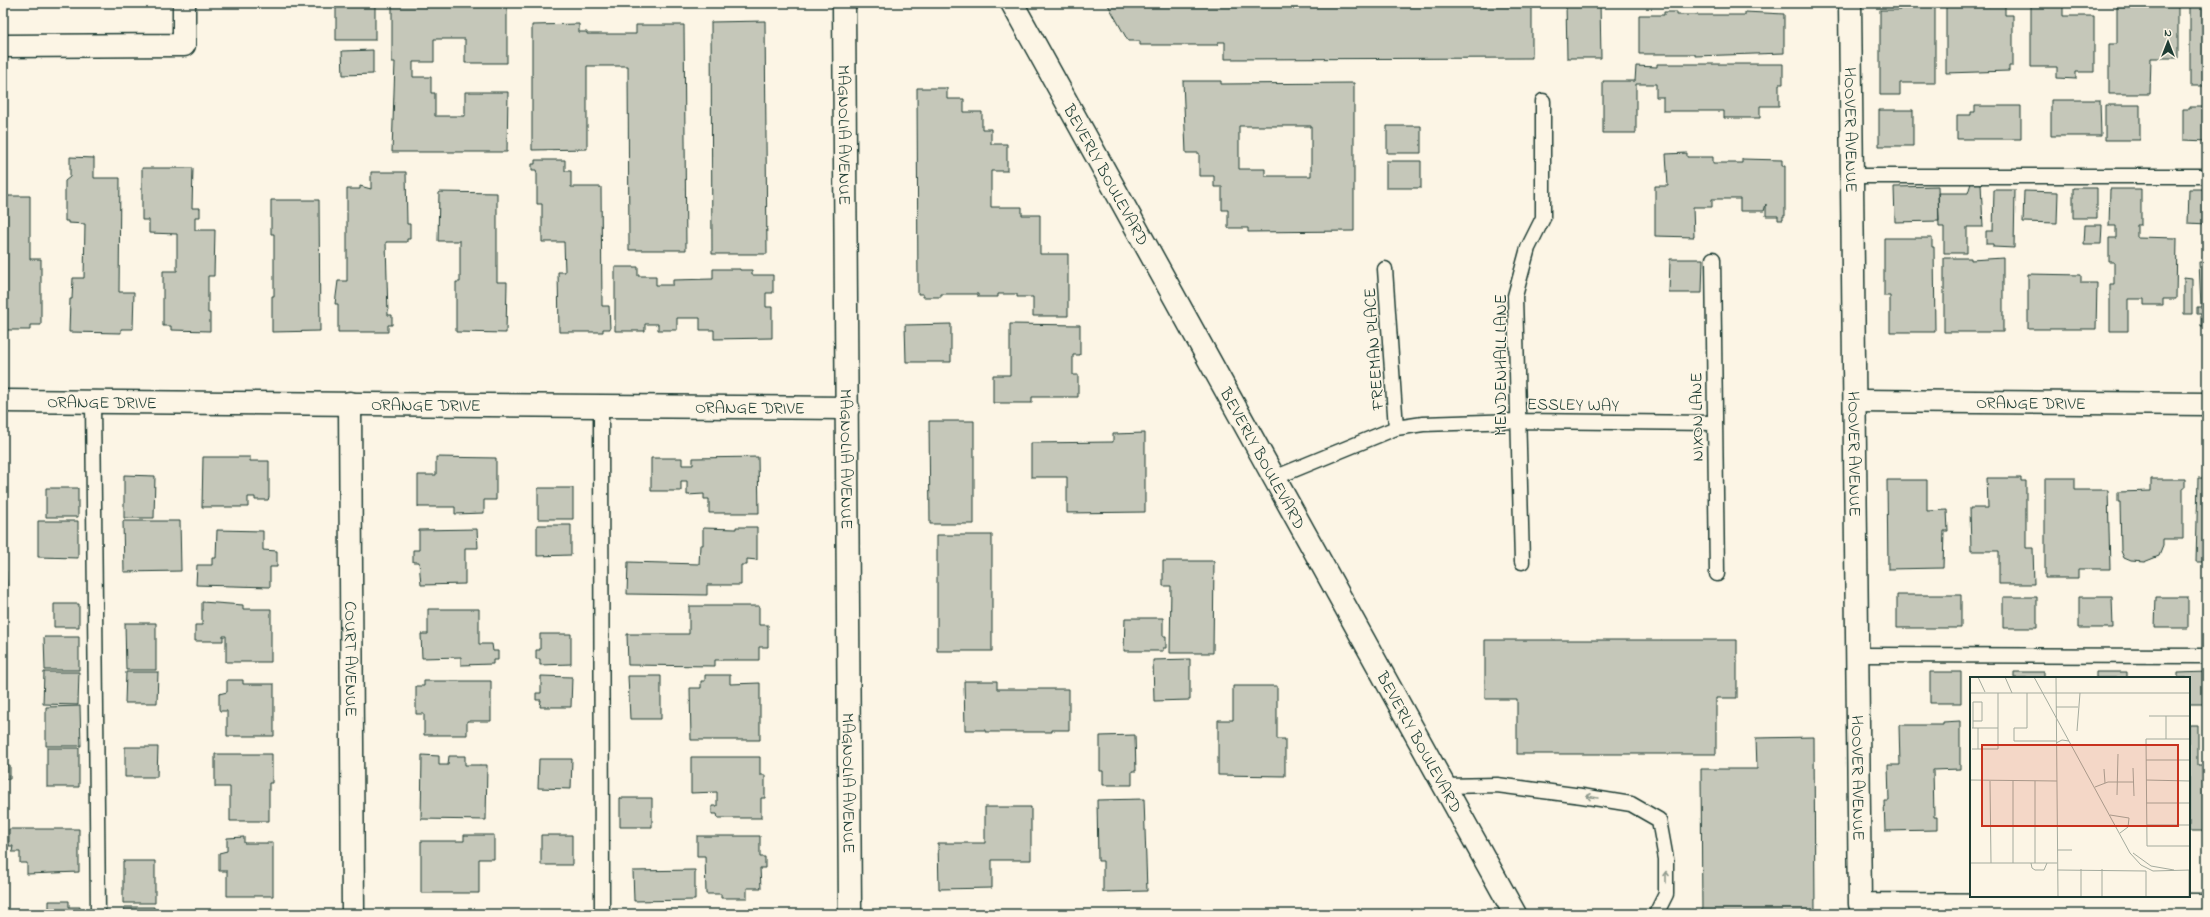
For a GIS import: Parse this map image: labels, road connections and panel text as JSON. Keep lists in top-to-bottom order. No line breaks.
{"streets":{"street":["HOOVER AVENUE","MAGNOLIA AVENUE","BEVERLY BOULEVARD","ORANGE DRIVE","COURT AVENUE"],"lane":["FREEMAN PLACE","MENDENHALL LANE","ESSLEY WAY","NIXON LANE"]},"crossings":[["HOOVER AVENUE","ORANGE DRIVE"],["MAGNOLIA AVENUE","ORANGE DRIVE"],["BEVERLY BOULEVARD","ESSLEY WAY"],["FREEMAN PLACE","ESSLEY WAY"],["MENDENHALL LANE","ESSLEY WAY"],["ORANGE DRIVE","COURT AVENUE"],["ESSLEY WAY","NIXON LANE"]],"north":"top"}
